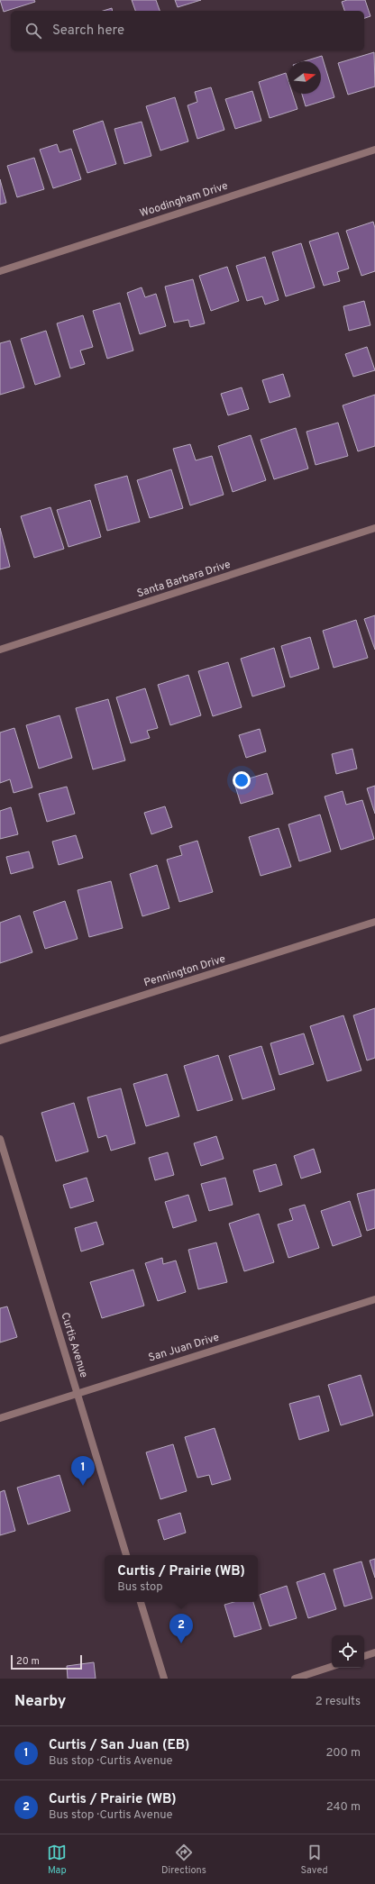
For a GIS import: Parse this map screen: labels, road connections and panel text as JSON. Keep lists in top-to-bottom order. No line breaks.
{"streets":{"street":["Woodingham Drive","Santa Barbara Drive","Pennington Drive","Curtis Avenue","San Juan Drive"]},"crossings":[["Curtis Avenue","San Juan Drive"]],"scale_bar":"20 m","north":"right","page":{"search":"Search here","pins":["1","2"],"popup":["Curtis / Prairie (WB)","Bus stop"],"scale":"20 m","heading":["Nearby","2 results"],"list":[{"mark":"1","name":"Curtis / San Juan (EB)","note":"Bus stop · Curtis Avenue","value":"200 m"},{"mark":"2","name":"Curtis / Prairie (WB)","note":"Bus stop · Curtis Avenue","value":"240 m"}],"nav":["Map","Directions","Saved"]}}
